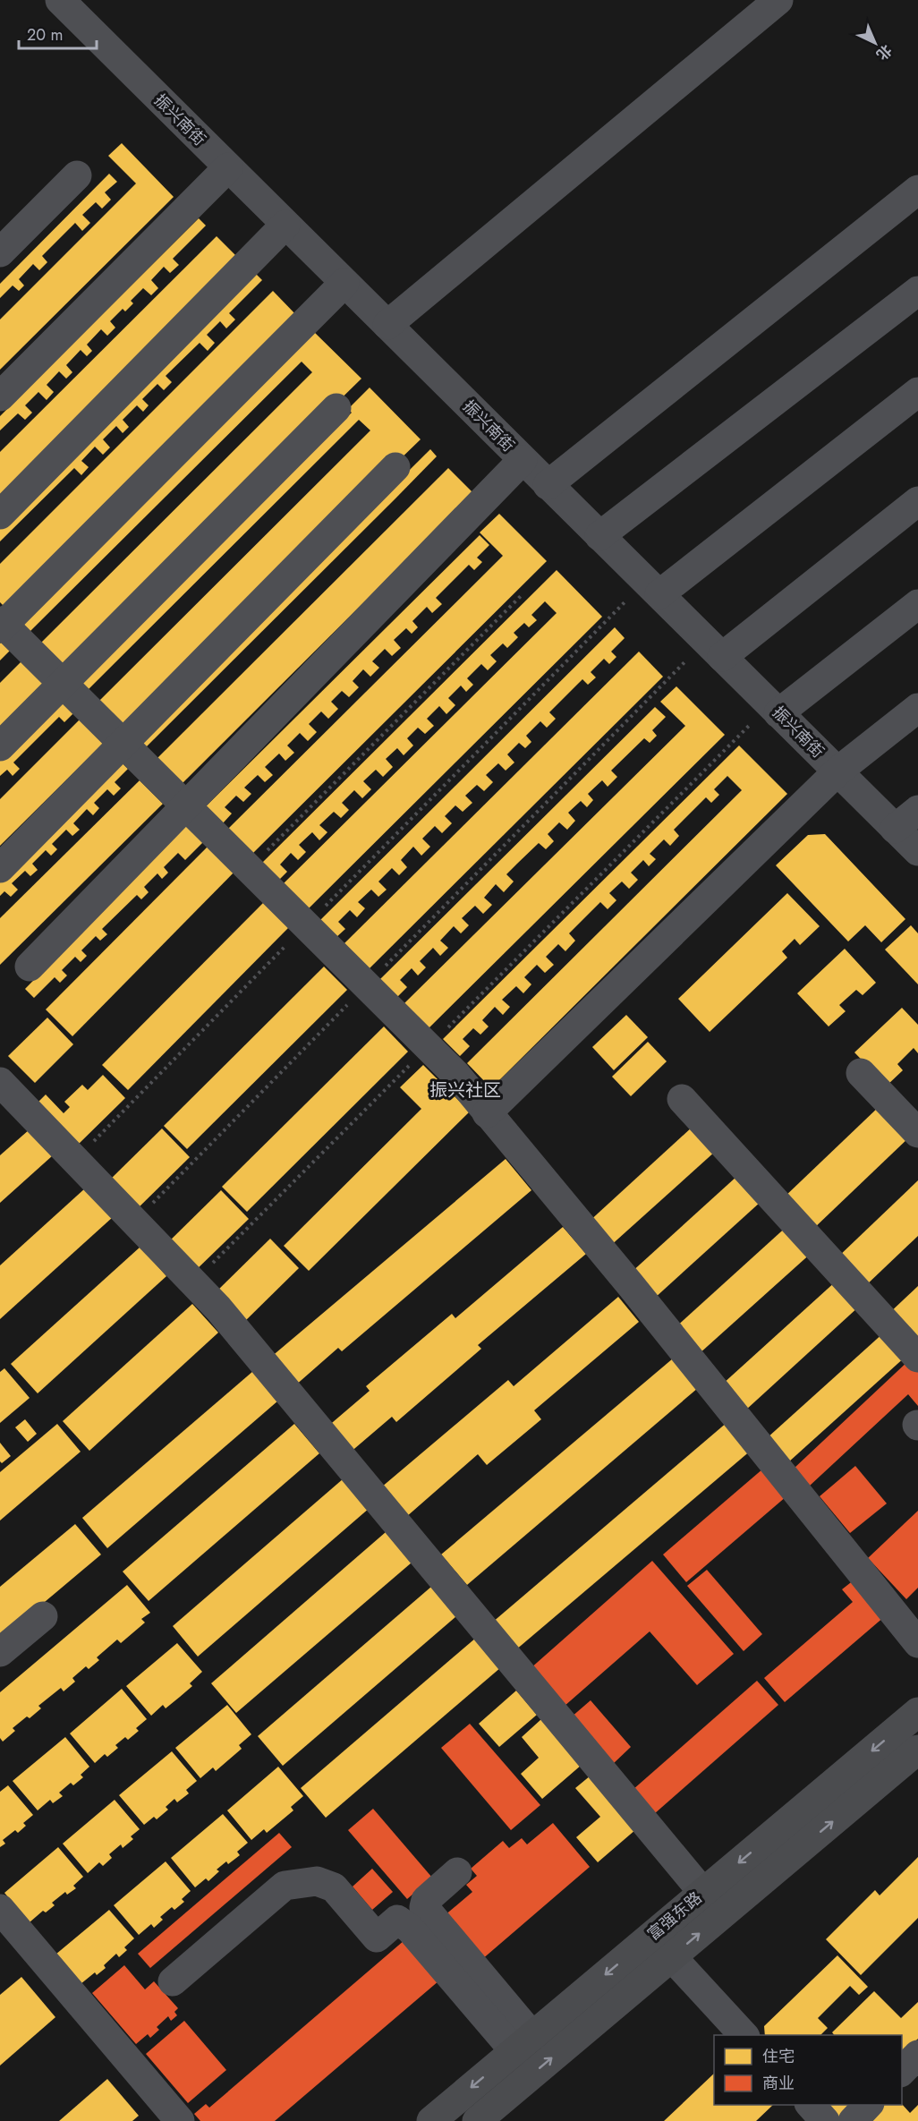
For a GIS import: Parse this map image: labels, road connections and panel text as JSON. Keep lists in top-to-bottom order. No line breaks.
{"streets":{"main road":["富强东路"],"street":["振兴南街"]},"districts":["振兴社区"],"legend":["住宅","商业"],"scale_bar":"20 m","north":"bottom right"}
